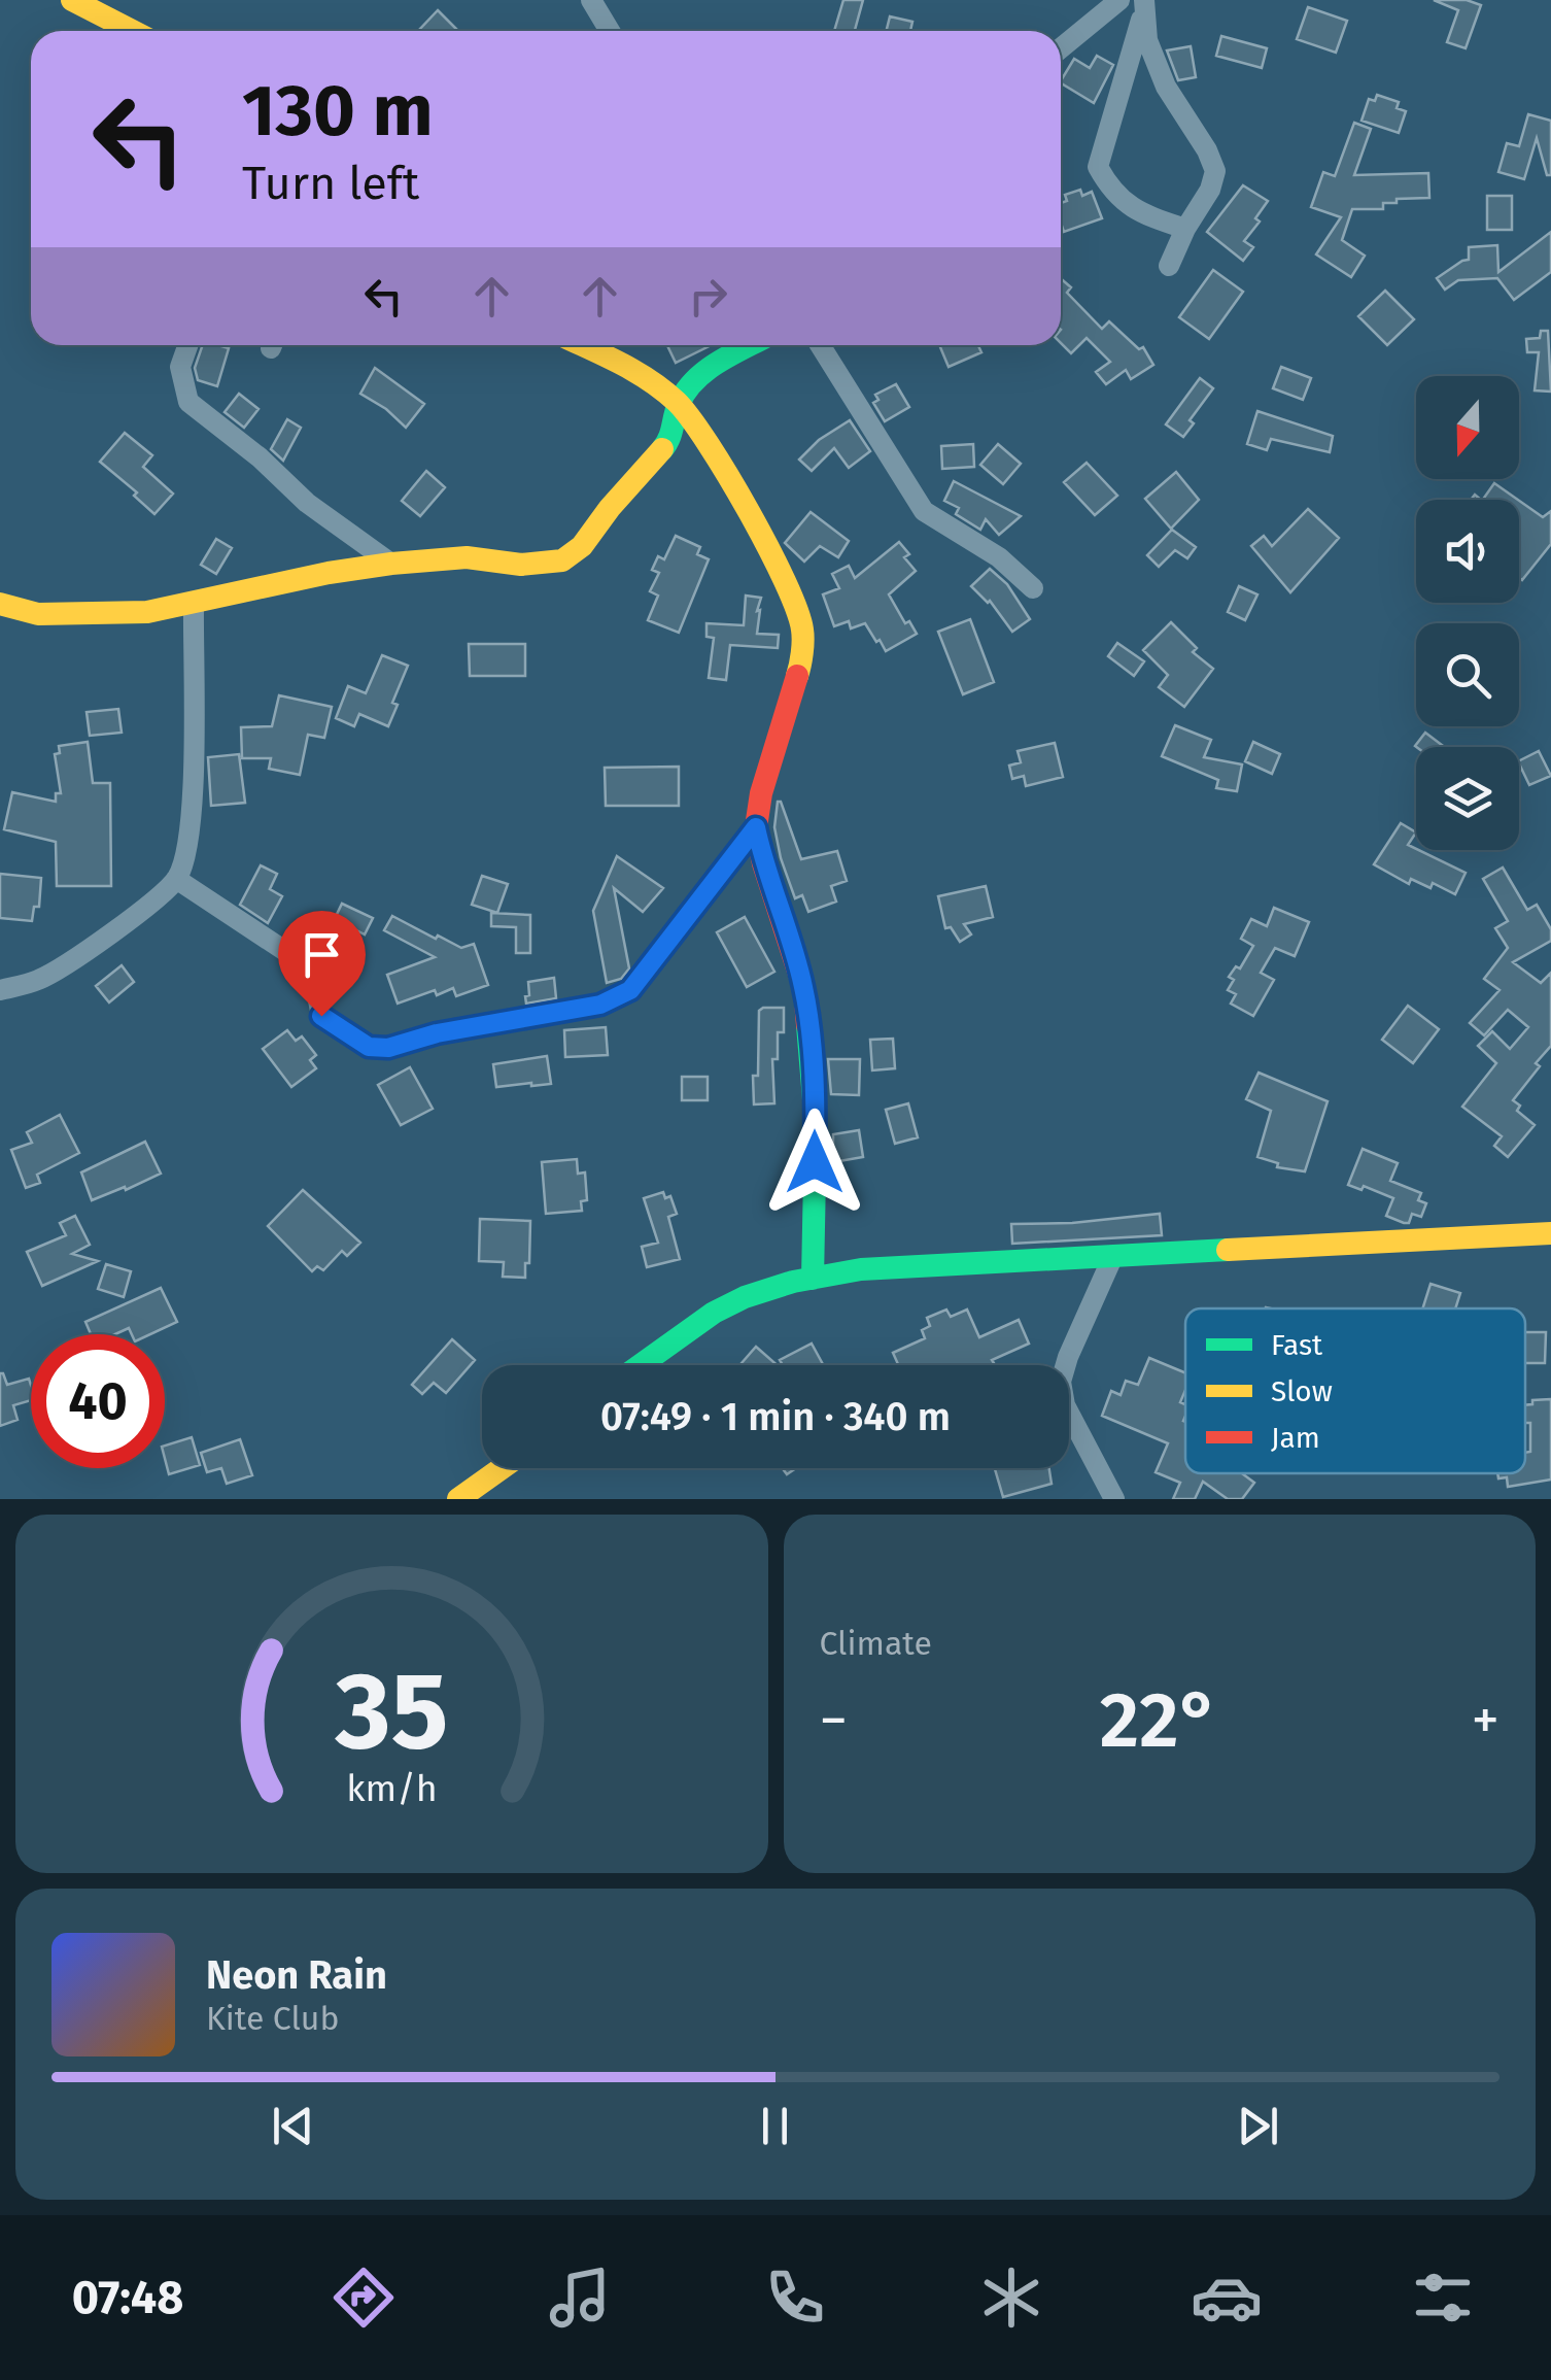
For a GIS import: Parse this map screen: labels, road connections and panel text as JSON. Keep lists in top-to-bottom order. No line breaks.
{"legend":["Fast","Slow","Jam"],"north":"bottom","page":{"turn":["130 m","Turn left"],"limit":"40","trip":"07:49 · 1 min · 340 m","tile":"Climate","heat":["−","22°","+"],"song":["Neon Rain","Kite Club"],"tabs":"07:48","gauge":["35","km/h"]}}
